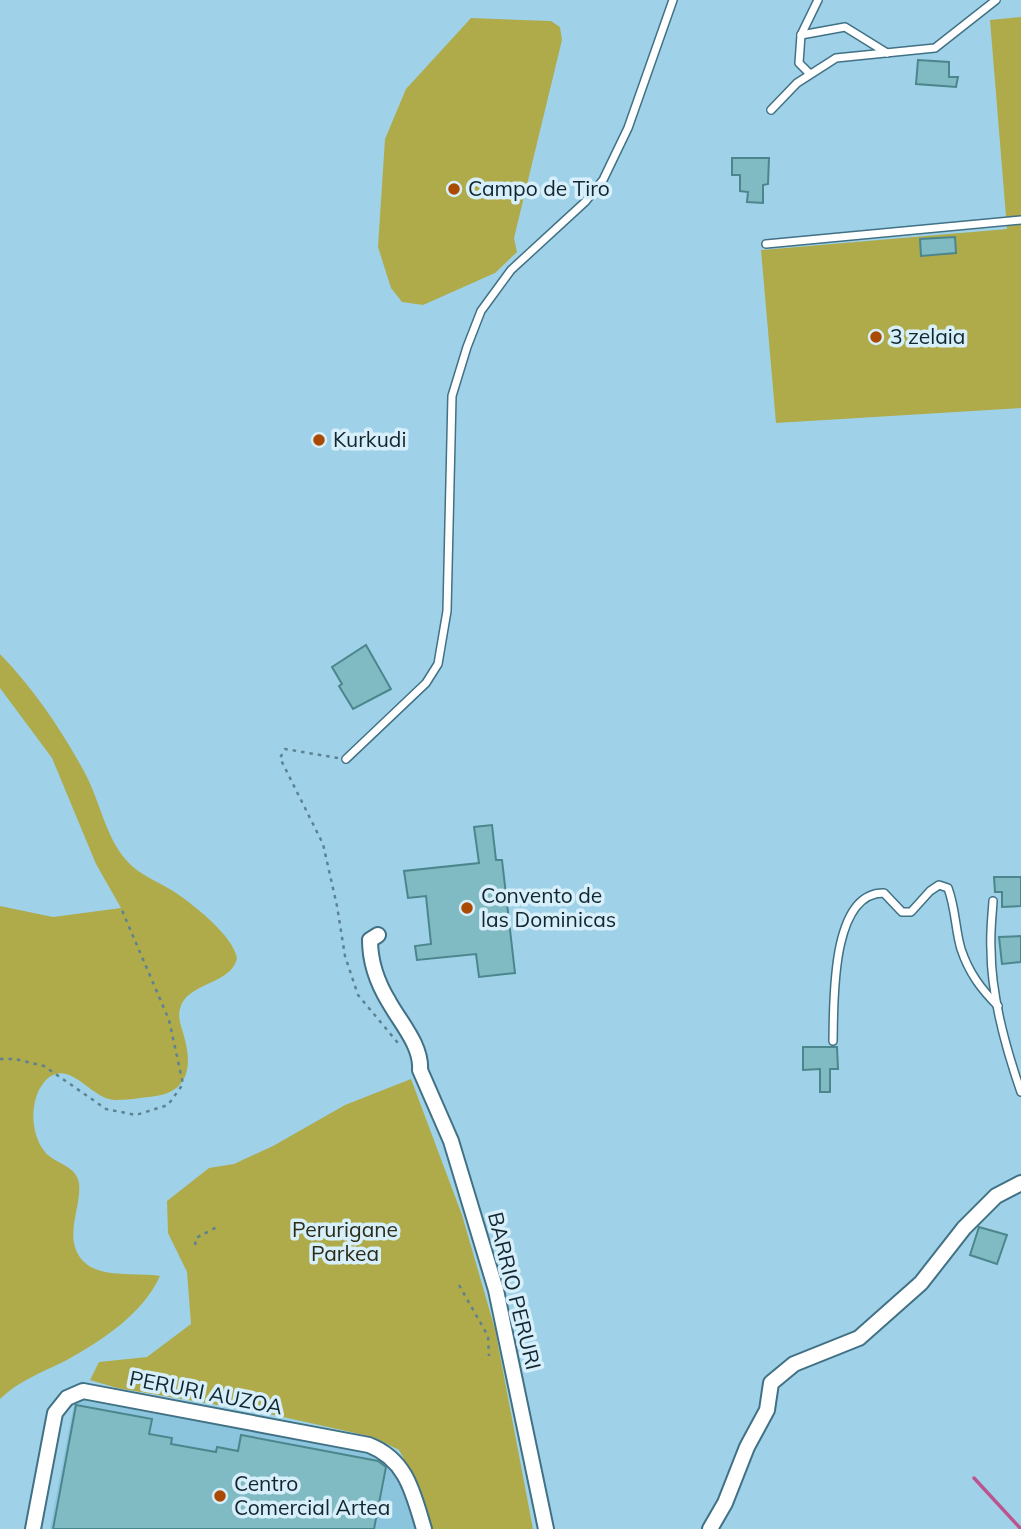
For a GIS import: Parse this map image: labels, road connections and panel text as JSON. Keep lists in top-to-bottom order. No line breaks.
{"streets":{"street":["BARRIO PERURI","PERURI AUZOA"]},"parks":["Perurigane Parkea"],"places":["Campo de Tiro","3 zelaia","Kurkudi","Convento de las Dominicas","Centro Comercial Artea"]}
